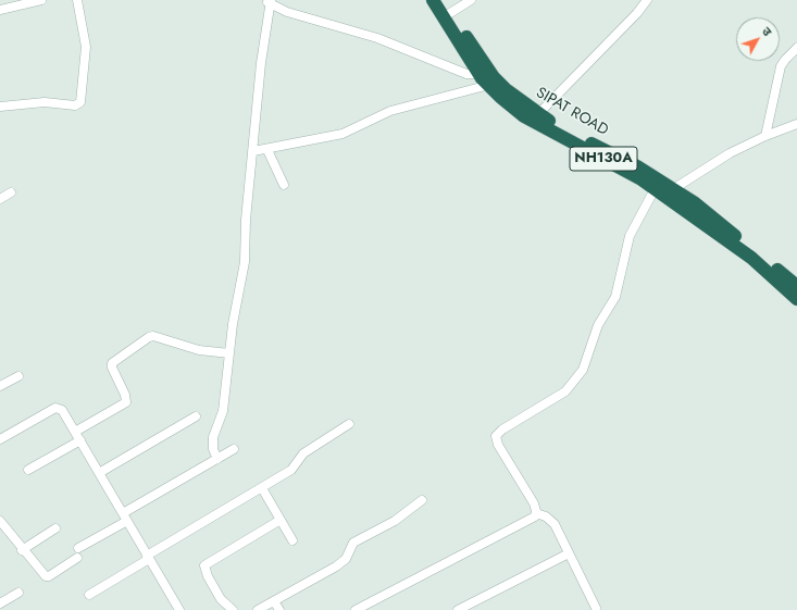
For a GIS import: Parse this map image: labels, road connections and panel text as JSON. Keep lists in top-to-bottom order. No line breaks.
{"streets":{"highway":["SIPAT ROAD","NH130A"]},"north":"top right"}
